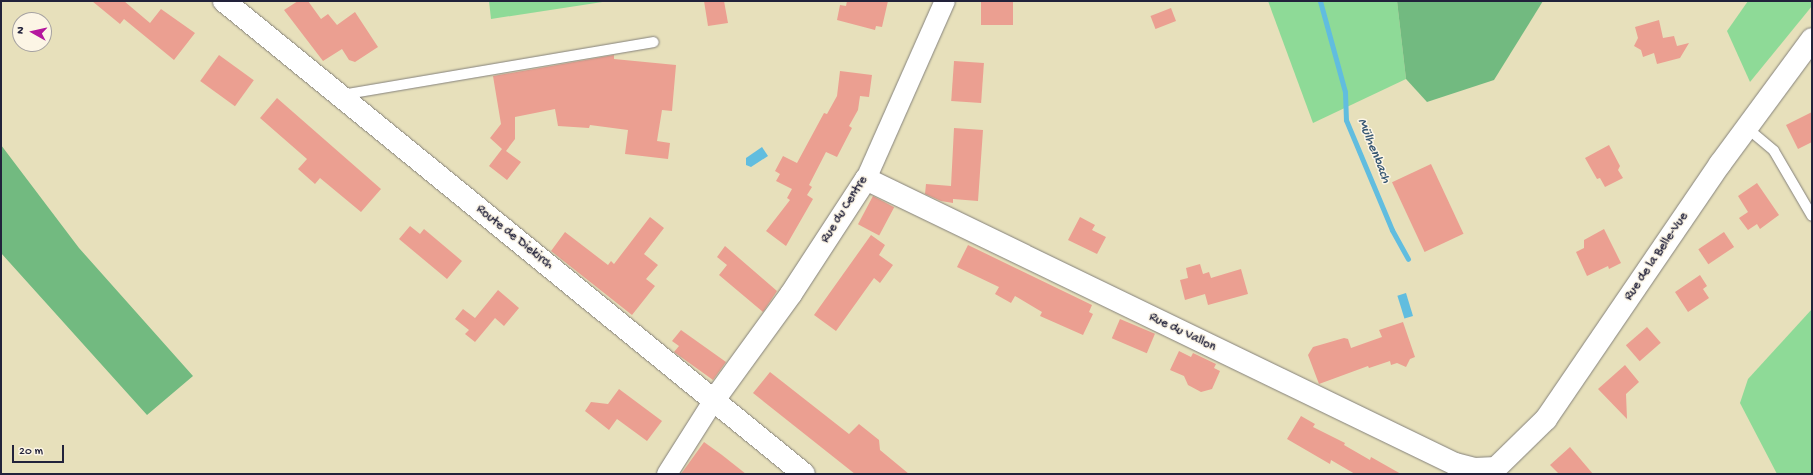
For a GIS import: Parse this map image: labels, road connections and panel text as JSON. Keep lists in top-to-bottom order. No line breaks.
{"streets":{"street":["Rue du Centre","Route de Diekirch","Rue de la Belle-Vue","Rue du Vallon"]},"crossings":[["Rue du Centre","Route de Diekirch"],["Rue du Centre","Rue du Vallon"],["Rue de la Belle-Vue","Rue du Vallon"]],"water":["Mülhenbach"],"scale_bar":"20 m","north":"left"}
